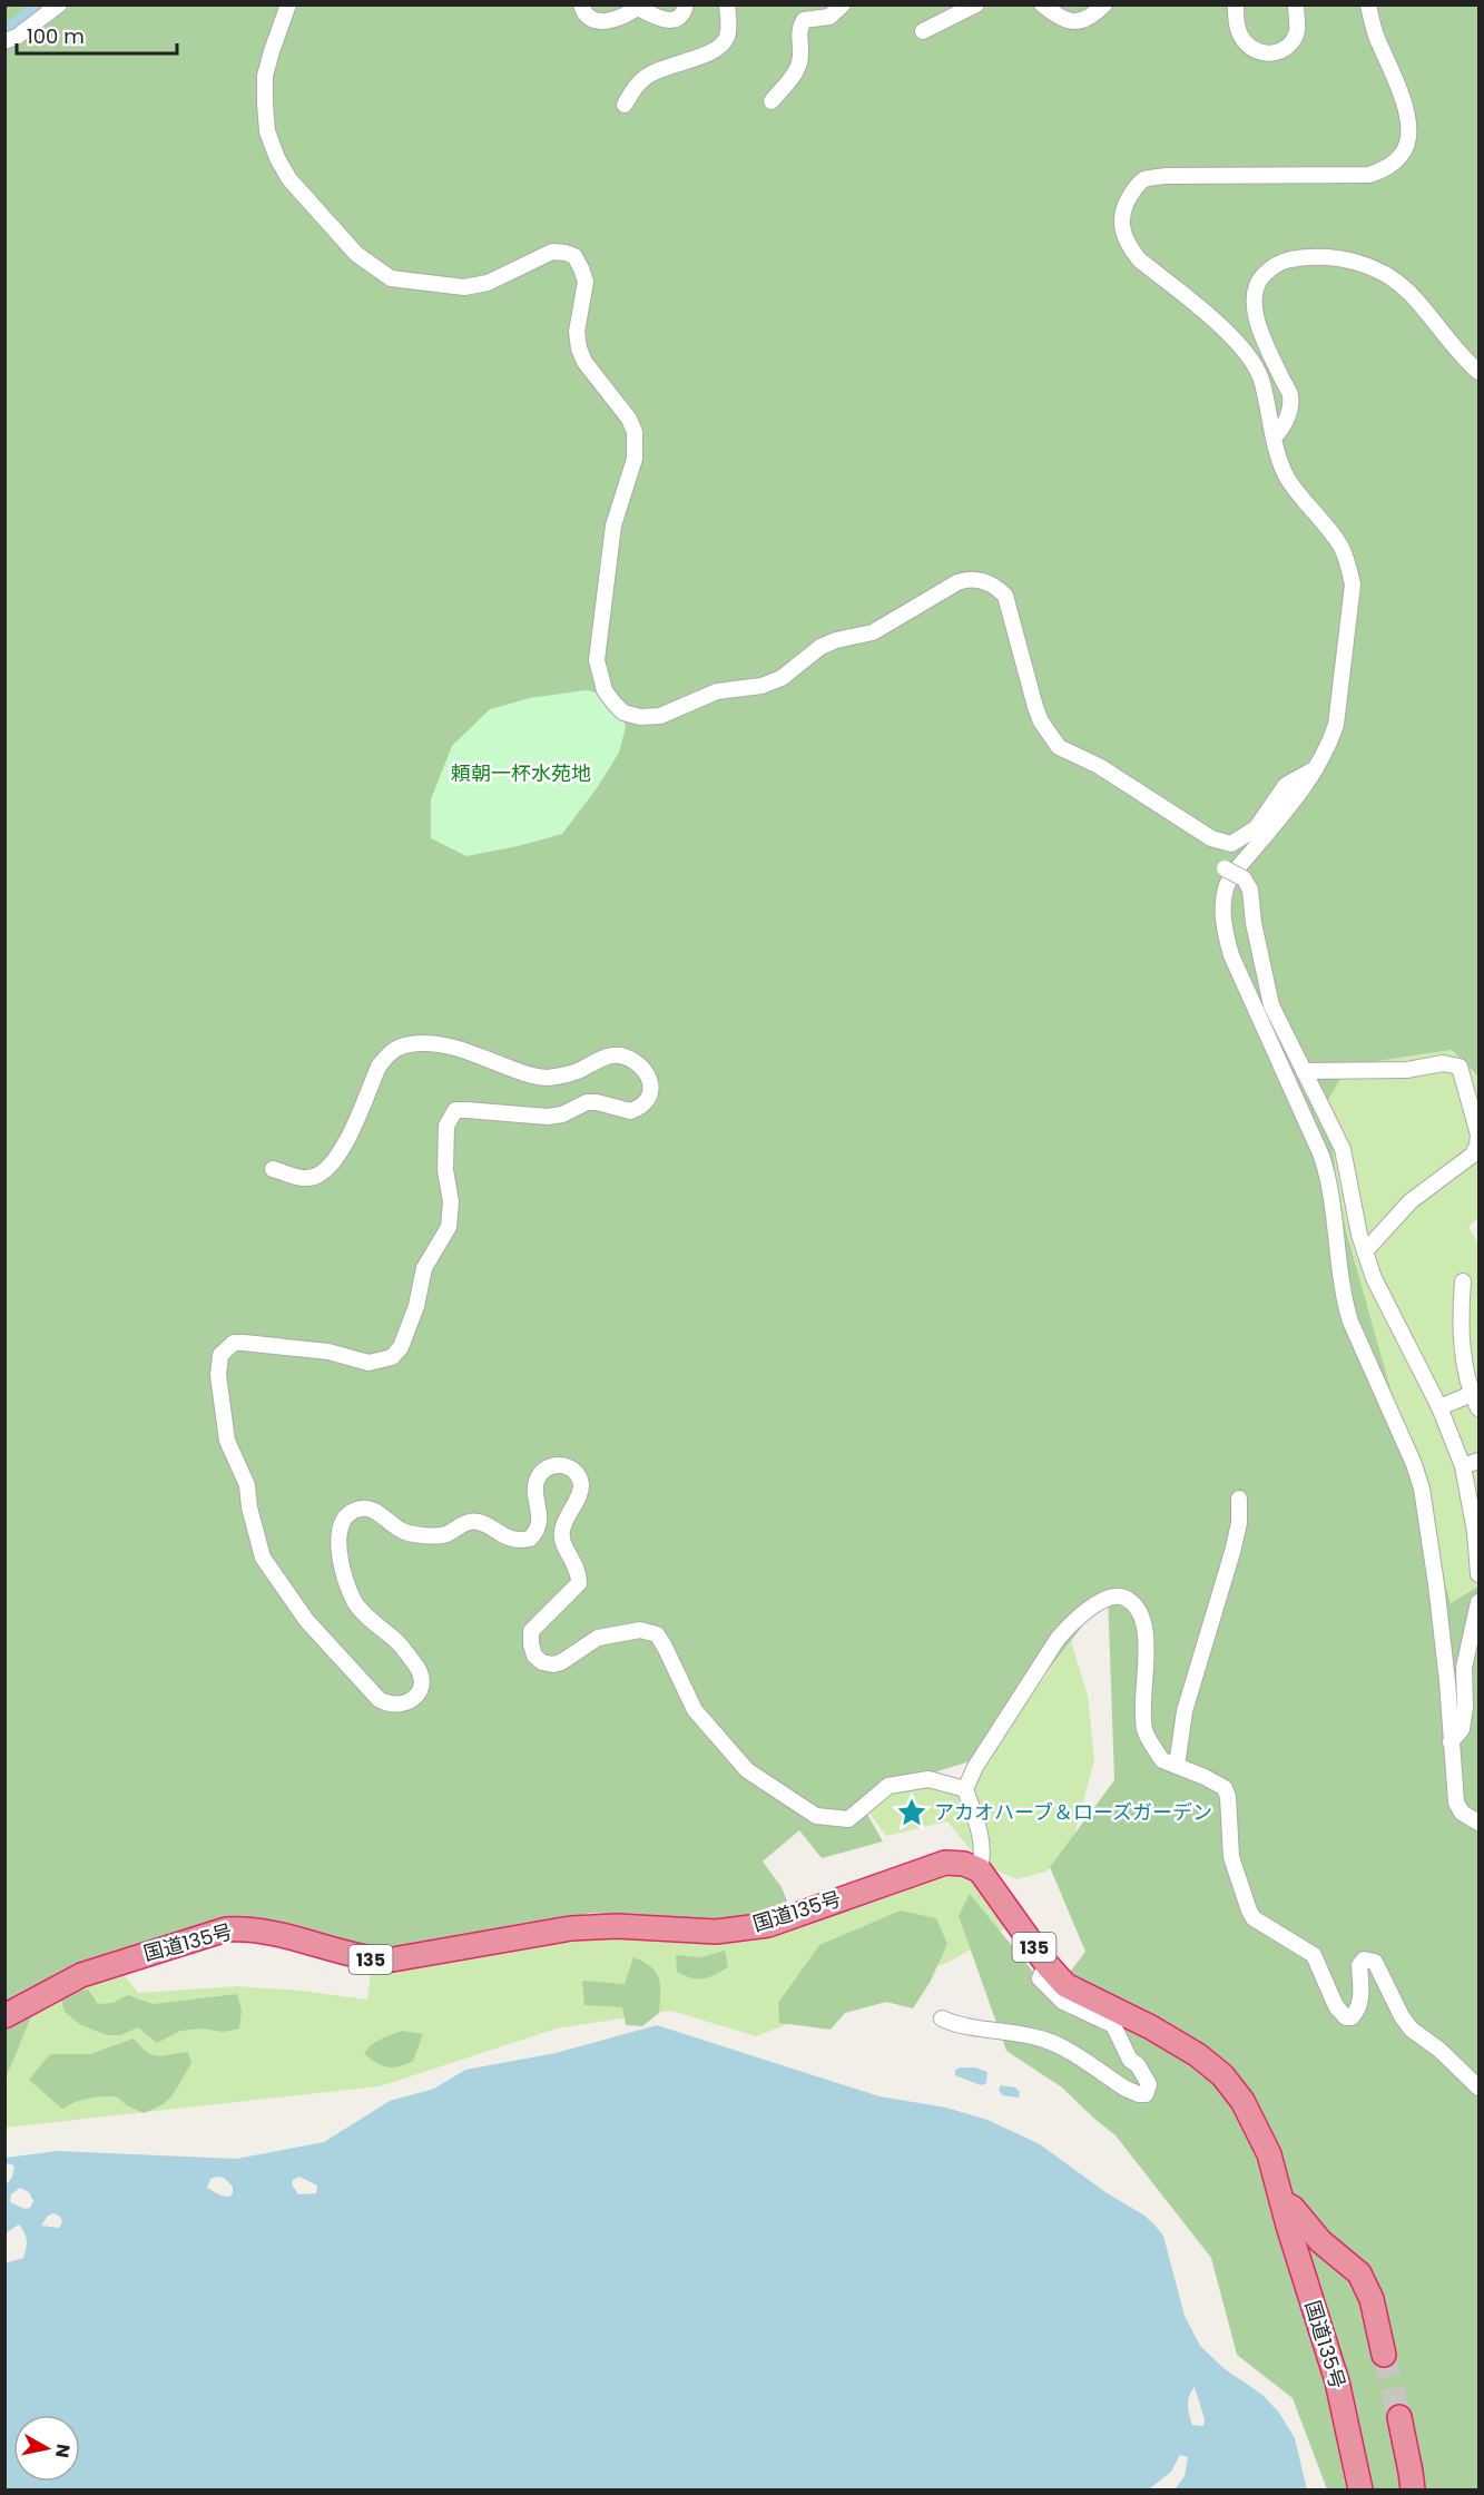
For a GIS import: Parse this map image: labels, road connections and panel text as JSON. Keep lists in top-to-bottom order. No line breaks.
{"streets":{"highway":["国道135号","135"]},"parks":["頼朝一杯水苑地"],"places":{"place":["アカオハーブ＆ローズガーデン"]},"scale_bar":"100 m","north":"right"}
